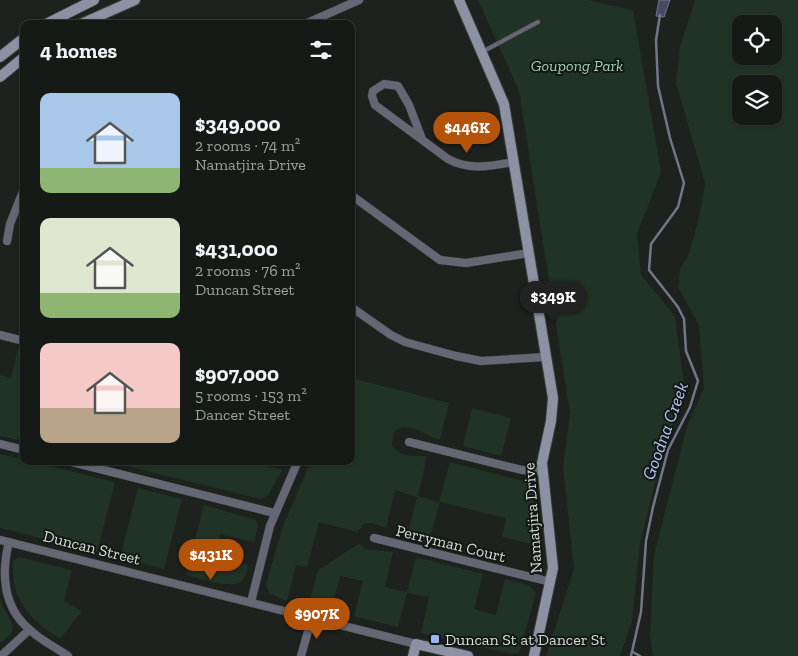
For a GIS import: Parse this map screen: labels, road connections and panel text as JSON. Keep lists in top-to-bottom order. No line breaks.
{"streets":{"street":["Namatjira Drive","Perryman Court","Duncan Street"]},"crossings":[["Namatjira Drive","Perryman Court"]],"water":["Goodna Creek"],"parks":["Goupong Park"],"places":{"transit":["Duncan St at Dancer St"]},"page":{"heading":"4 homes","list":[{"name":"$349,000","note":"2 rooms · 74 m² · Namatjira Drive"},{"name":"$431,000","note":"2 rooms · 76 m² · Duncan Street"},{"name":"$907,000","note":"5 rooms · 153 m² · Dancer Street"}],"price":["$446K","$349K","$431K","$907K"]}}
